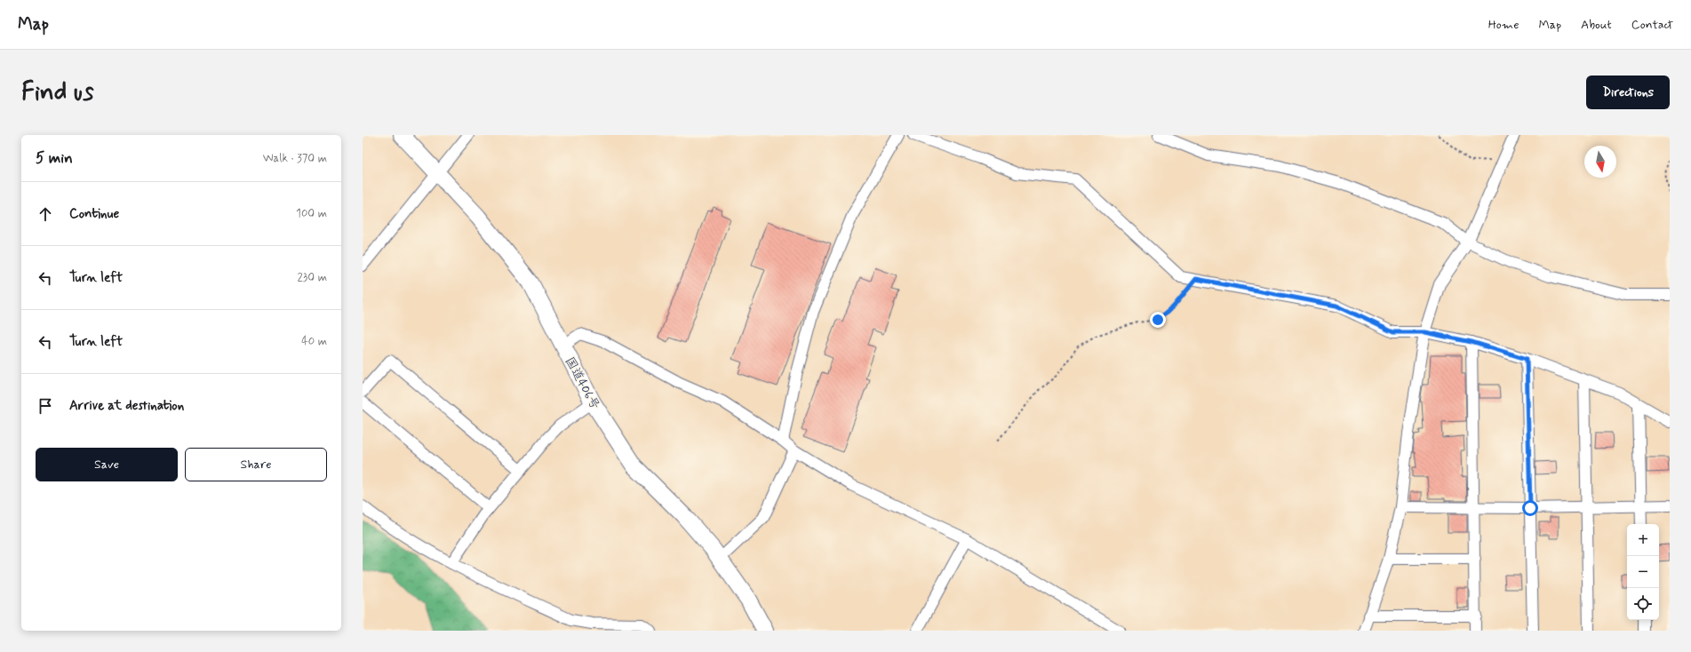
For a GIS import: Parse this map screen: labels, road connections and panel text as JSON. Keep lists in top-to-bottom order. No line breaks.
{"streets":{"highway":["国道406号"]},"north":"bottom","page":{"header":"Map","nav":["Home","Map","About","Contact"],"buttons":["Directions",["Save","Share"]],"title":"Find us","heading":["5 min","Walk · 370 m"],"list":[["Continue","100 m"],["Turn left","230 m"],["Turn left","40 m"],"Arrive at destination"],"map_buttons":["+","−"]}}
